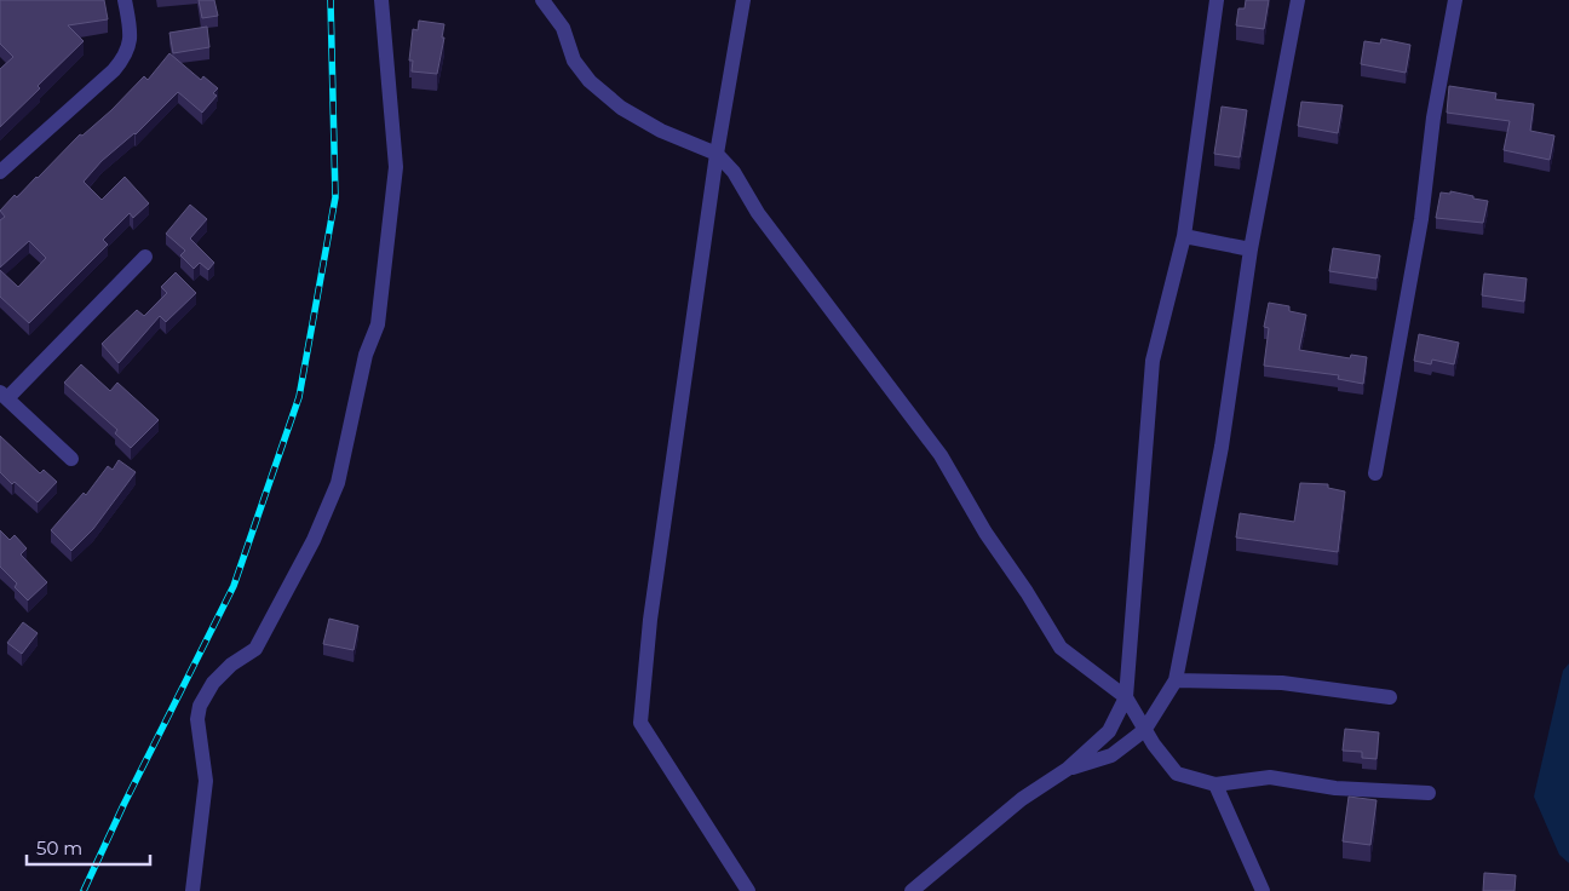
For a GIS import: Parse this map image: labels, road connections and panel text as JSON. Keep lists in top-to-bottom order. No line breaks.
{"scale_bar":"50 m"}
